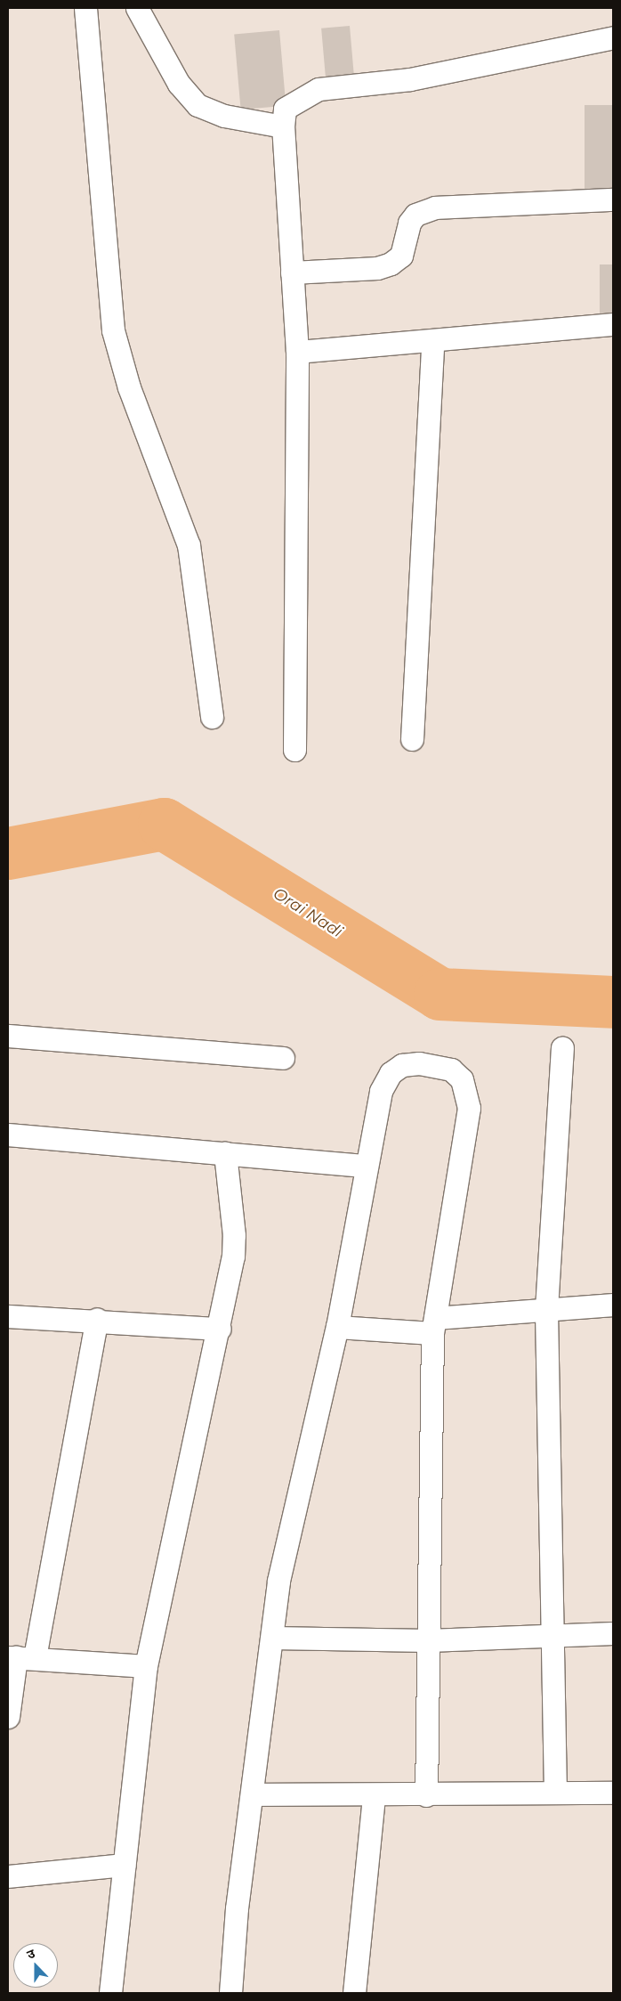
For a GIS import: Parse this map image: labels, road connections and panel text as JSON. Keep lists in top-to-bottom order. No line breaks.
{"water":["Orai Nadi"],"north":"top"}
